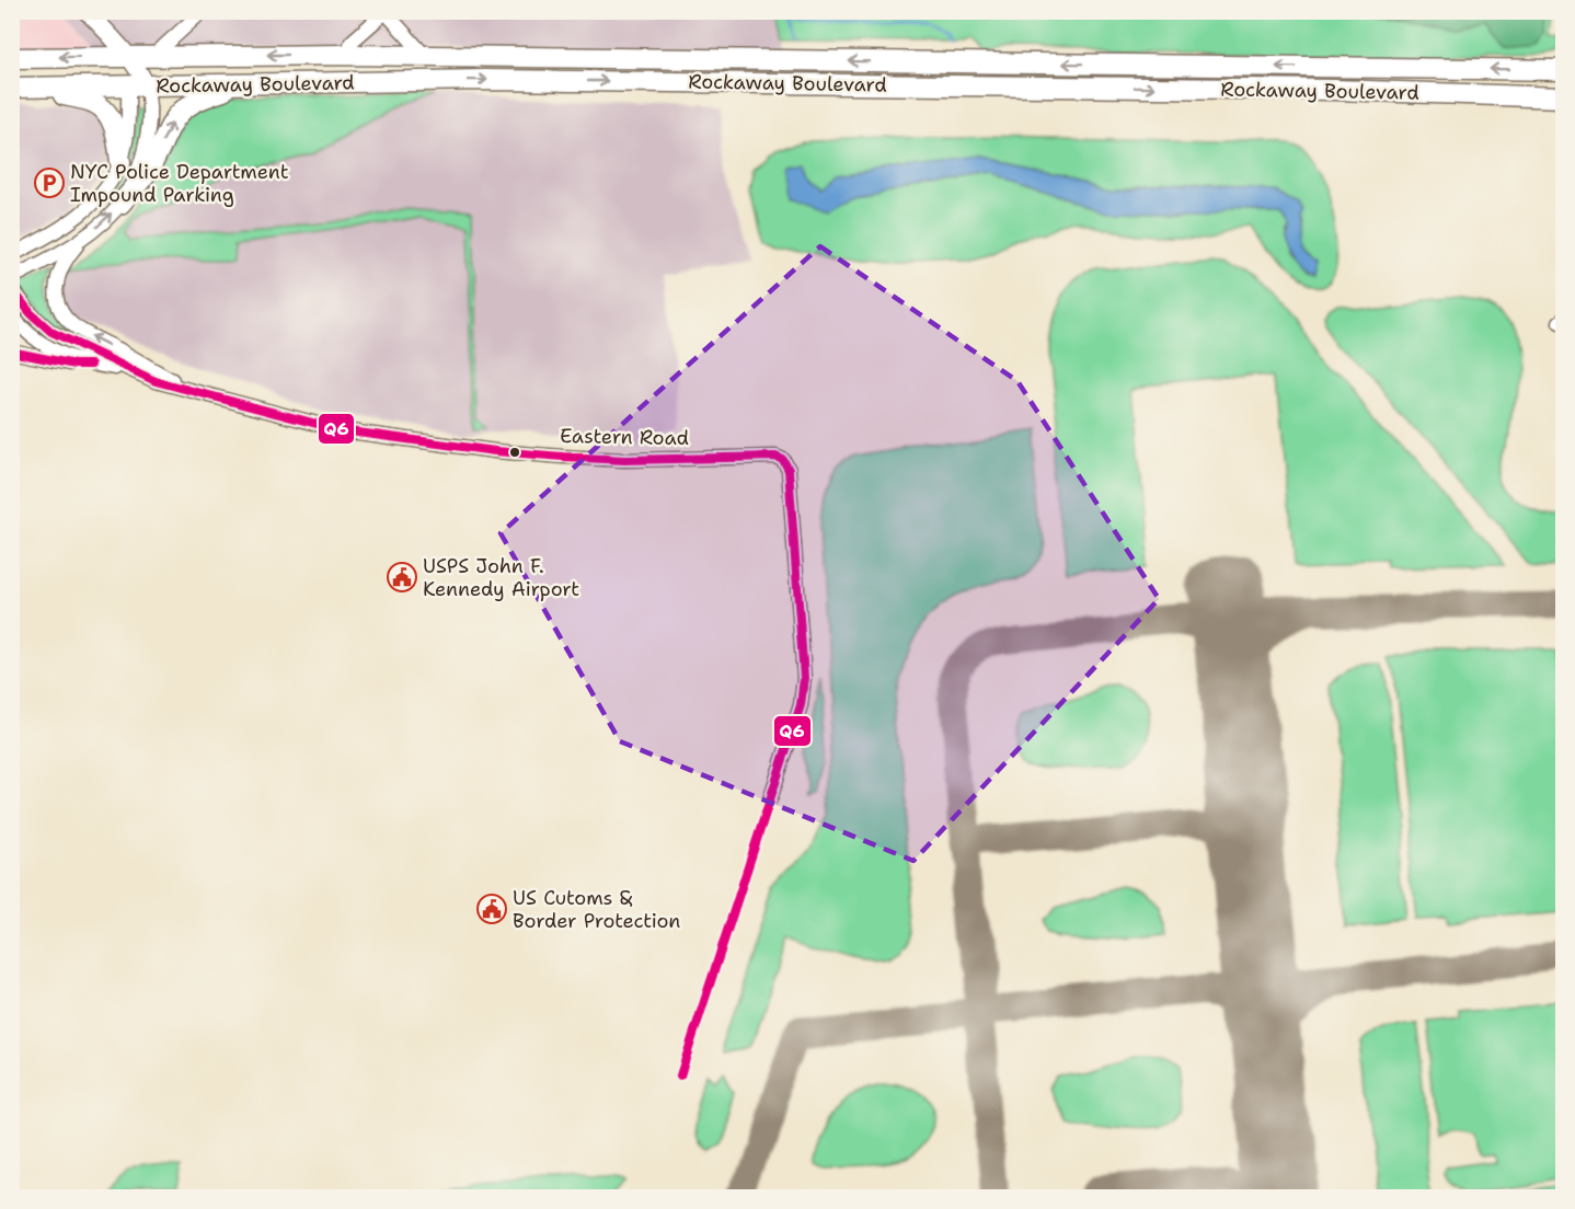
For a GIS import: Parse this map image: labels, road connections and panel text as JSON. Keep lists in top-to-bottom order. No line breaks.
{"streets":{"highway":["Rockaway Boulevard"],"street":["Eastern Road"]},"places":{"parking":["NYC Police Department Impound Parking"],"public building":["USPS John F. Kennedy Airport","US Cutoms & Border Protection"]},"lines":["transit line Q6"]}
